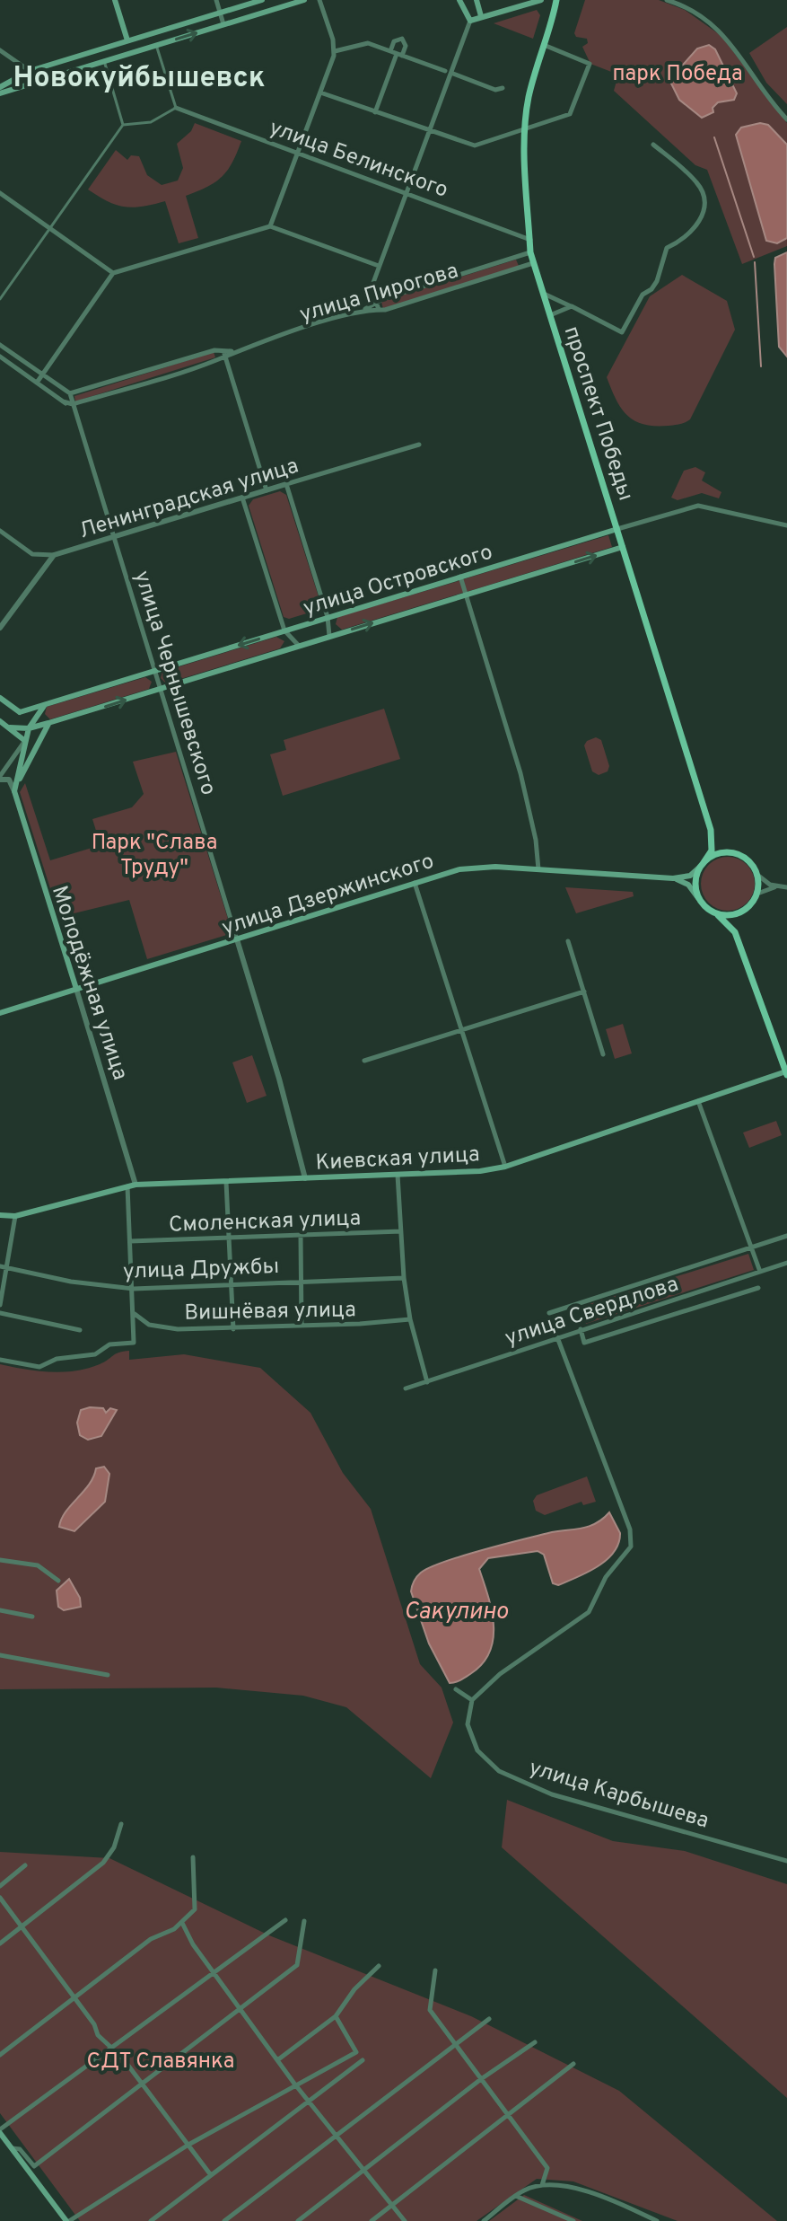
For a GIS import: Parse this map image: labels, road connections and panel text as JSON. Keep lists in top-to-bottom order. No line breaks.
{"streets":{"main road":["проспект Победы","улица Островского","улица Дзержинского","Молодёжная улица","Киевская улица"],"street":["улица Белинского","улица Пирогова","Ленинградская улица","улица Чернышевского","Смоленская улица","улица Дружбы","Вишнёвая улица","улица Свердлова","улица Карбышева"]},"crossings":[["улица Белинского","проспект Победы"],["улица Пирогова","проспект Победы"],["улица Пирогова","улица Чернышевского"],["проспект Победы","улица Островского"],["проспект Победы","улица Дзержинского"],["Ленинградская улица","улица Чернышевского"],["улица Островского","улица Чернышевского"],["улица Чернышевского","улица Дзержинского"],["улица Чернышевского","Киевская улица"],["улица Дзержинского","Молодёжная улица"],["Молодёжная улица","Киевская улица"]],"districts":["Новокуйбышевск"],"water":["Сакулино"],"parks":["парк Победa","Парк \"Слава Труду\"","СДТ Славянка"]}
